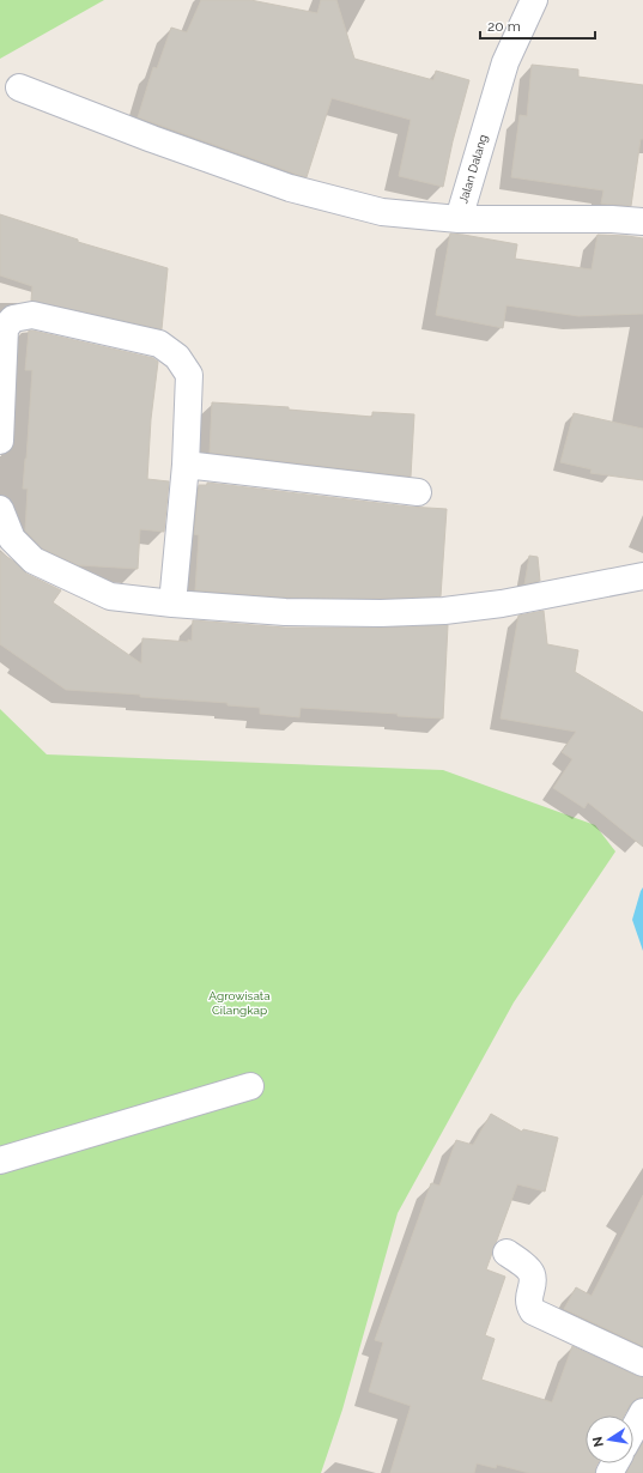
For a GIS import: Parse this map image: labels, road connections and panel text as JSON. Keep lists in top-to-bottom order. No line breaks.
{"streets":{"street":["Jalan Dalang"]},"parks":["Agrowisata Cilangkap"],"scale_bar":"20 m","north":"left"}
